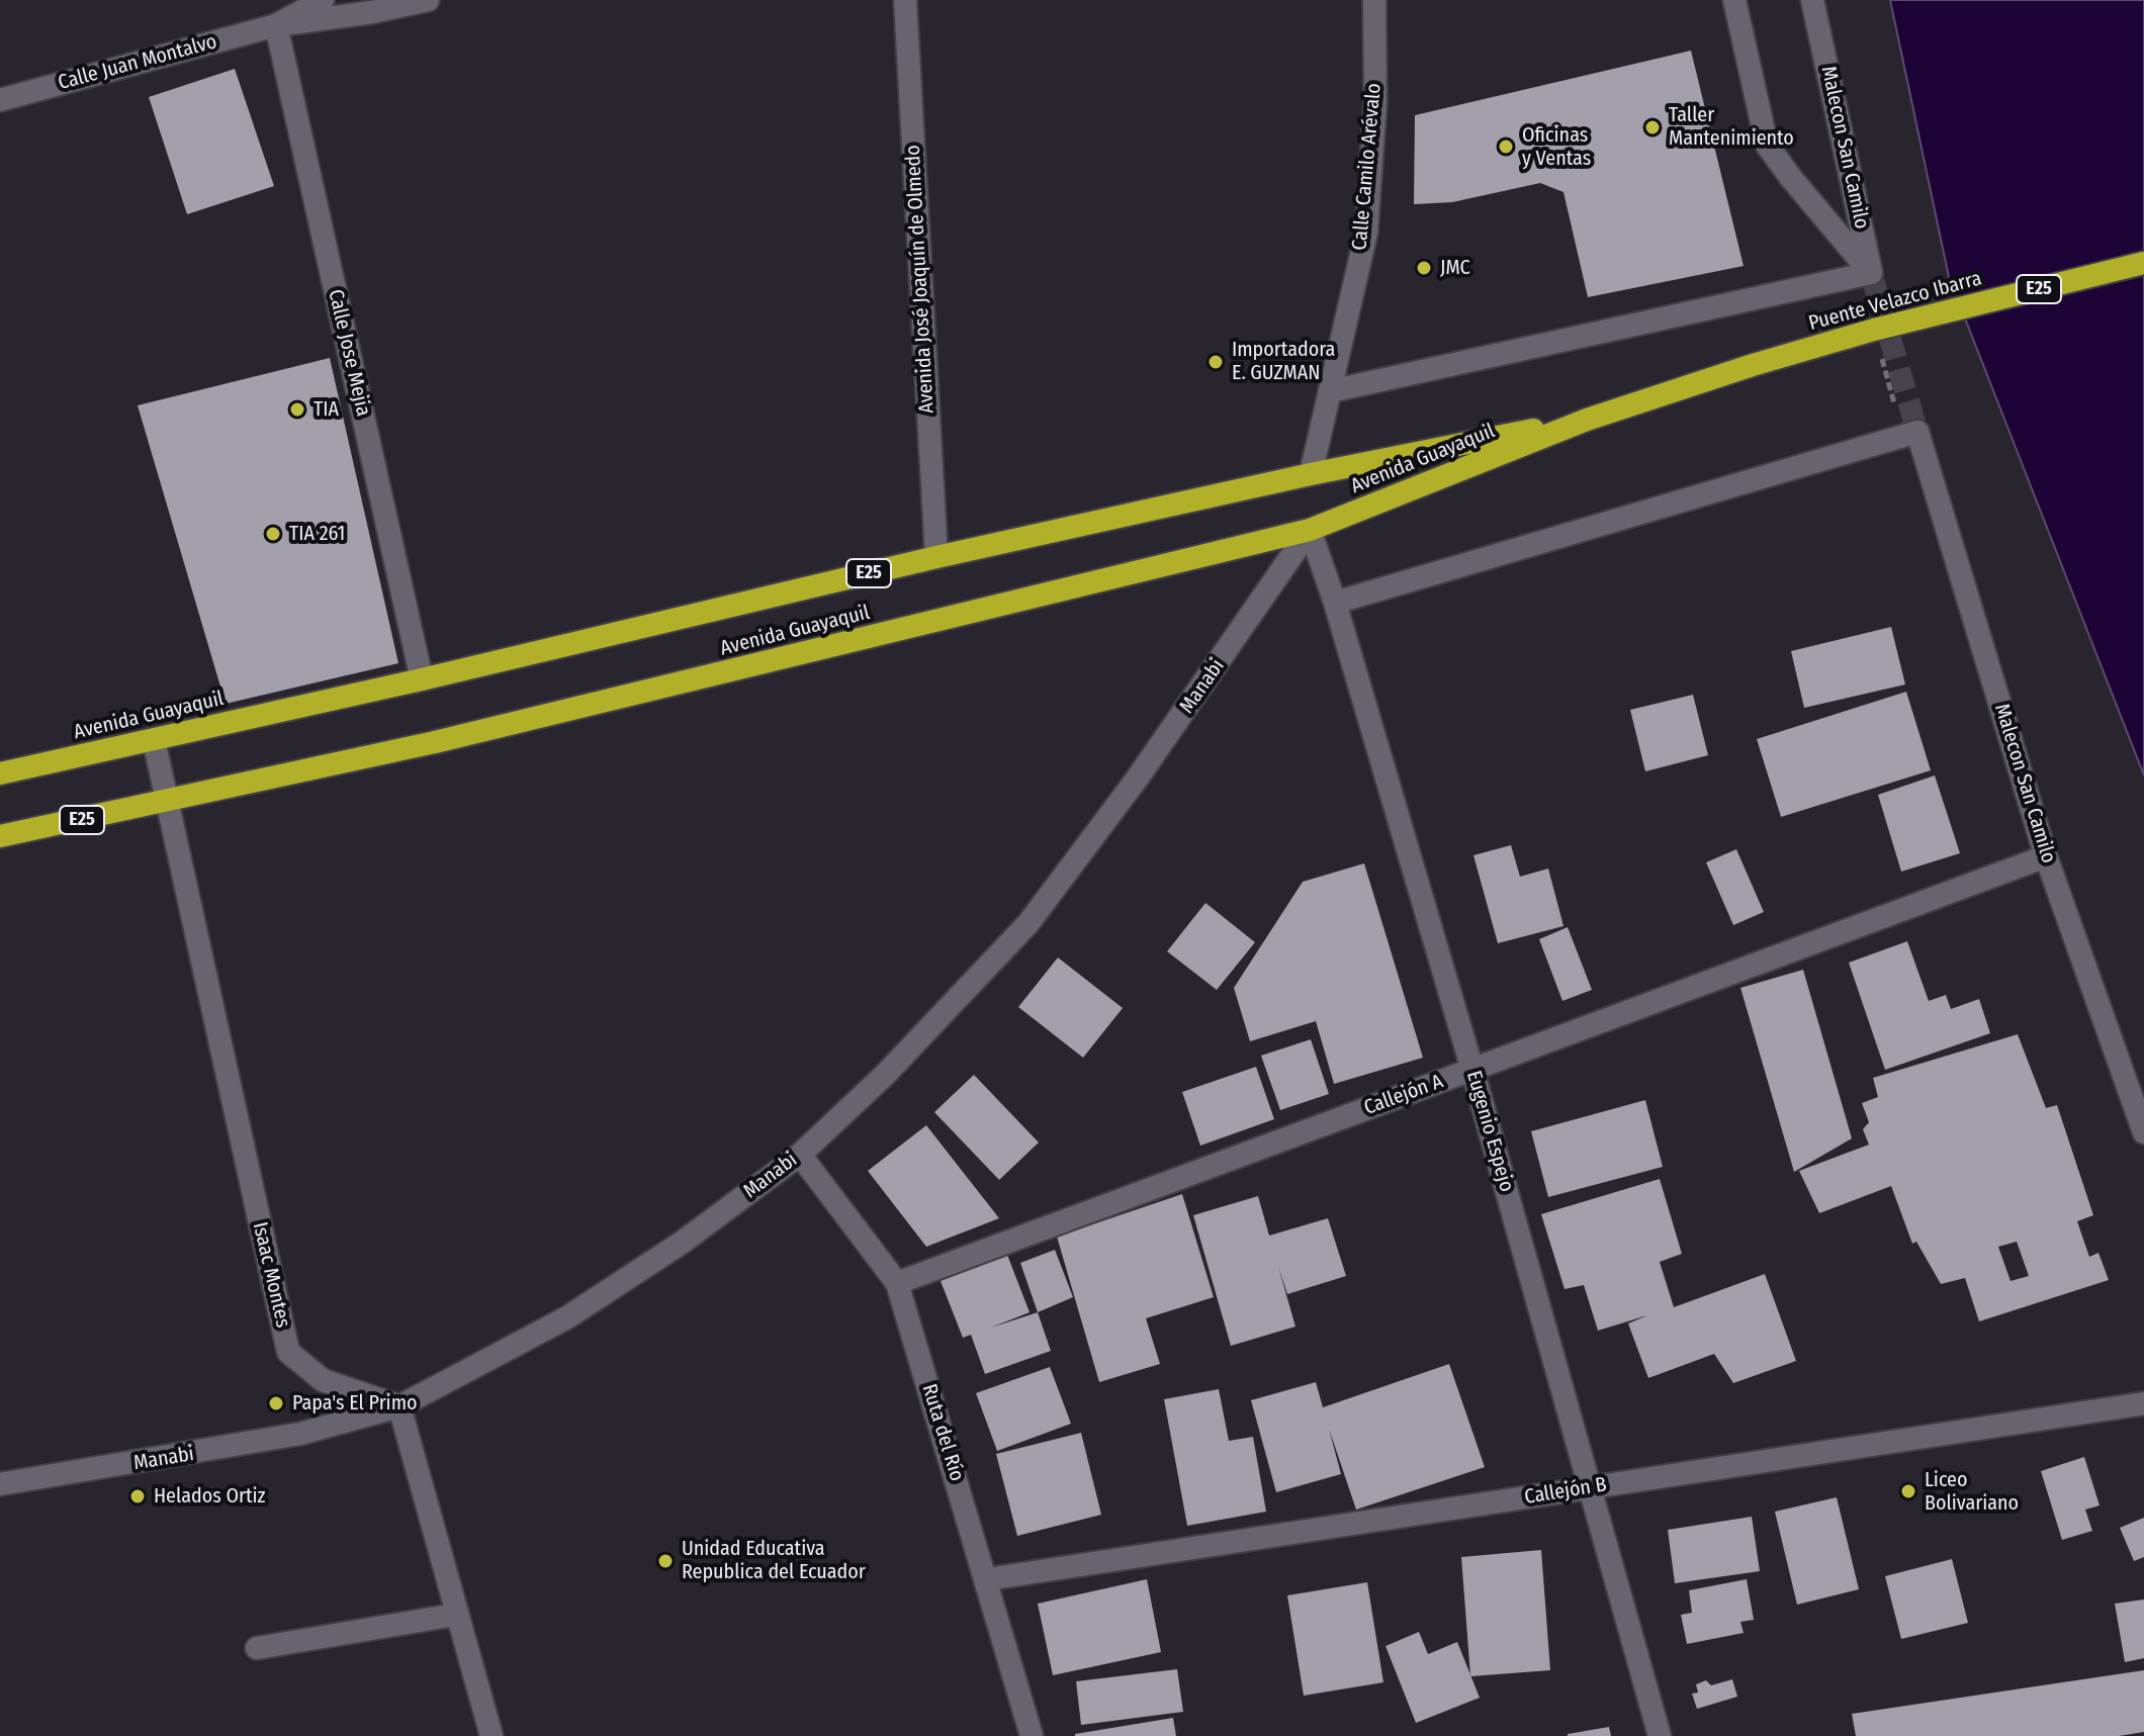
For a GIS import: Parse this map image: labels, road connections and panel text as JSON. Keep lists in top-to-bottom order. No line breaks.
{"streets":{"highway":["E25","Puente Velazco Ibarra","Avenida Guayaquil"],"street":["Calle Juan Montalvo","Malecon San Camilo","Calle Camilo Arévalo","Avenida José Joaquín de Olmedo","Calle Jose Mejia","Manabi","Callejón A","Eugenio Espejo","Isaac Montes","Ruta del Río","Callejón B"]},"crossings":[["Calle Juan Montalvo","Calle Jose Mejia"],["Malecon San Camilo","Callejón A"],["Malecon San Camilo","Eugenio Espejo"],["Calle Camilo Arévalo","Avenida Guayaquil"],["Avenida José Joaquín de Olmedo","Avenida Guayaquil"],["Puente Velazco Ibarra","Avenida Guayaquil"],["Calle Jose Mejia","Avenida Guayaquil"],["Avenida Guayaquil","Manabi"],["Avenida Guayaquil","Eugenio Espejo"],["Avenida Guayaquil","Isaac Montes"],["Manabi","Eugenio Espejo"],["Manabi","Isaac Montes"],["Manabi","Ruta del Río"],["Callejón A","Eugenio Espejo"],["Callejón A","Ruta del Río"],["Eugenio Espejo","Callejón B"],["Ruta del Río","Callejón B"]],"places":["Taller Mantenimiento","Oficinas y Ventas","JMC","Importadora E. GUZMAN","TIA","TIA 261","Papa's El Primo","Liceo Bolivariano","Helados Ortiz","Unidad Educativa Republica del Ecuador"]}
